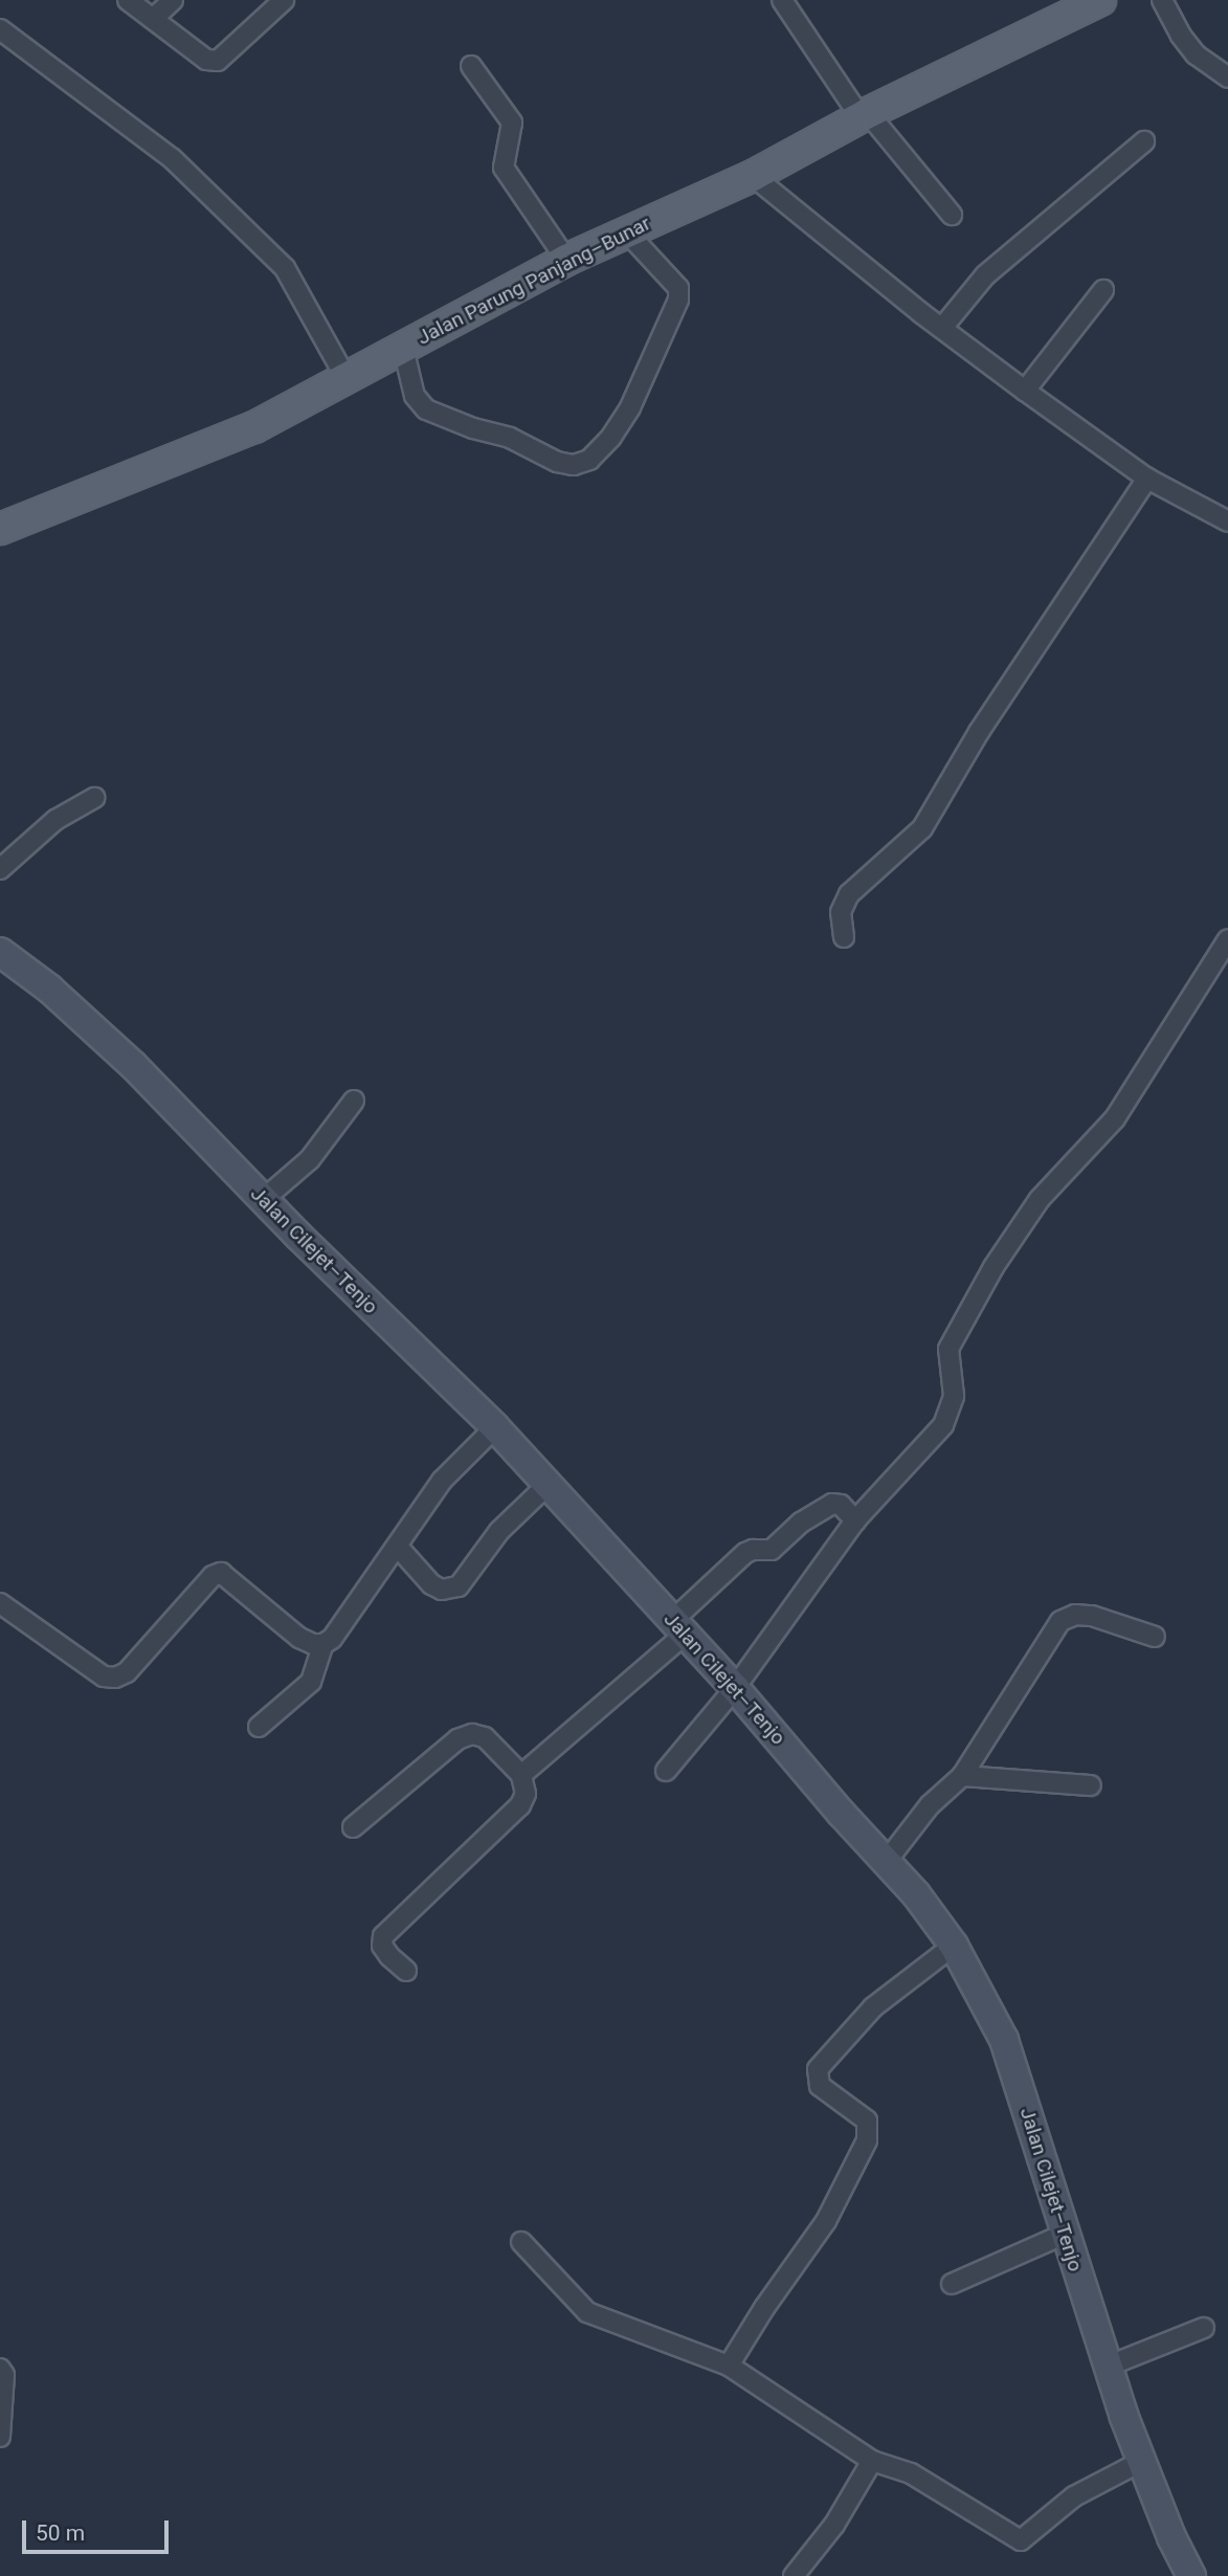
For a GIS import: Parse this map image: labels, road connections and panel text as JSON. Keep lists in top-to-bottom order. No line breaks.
{"streets":{"main road":["Jalan Parung Panjang–Bunar","Jalan Cilejet–Tenjo"]},"scale_bar":"50 m"}
